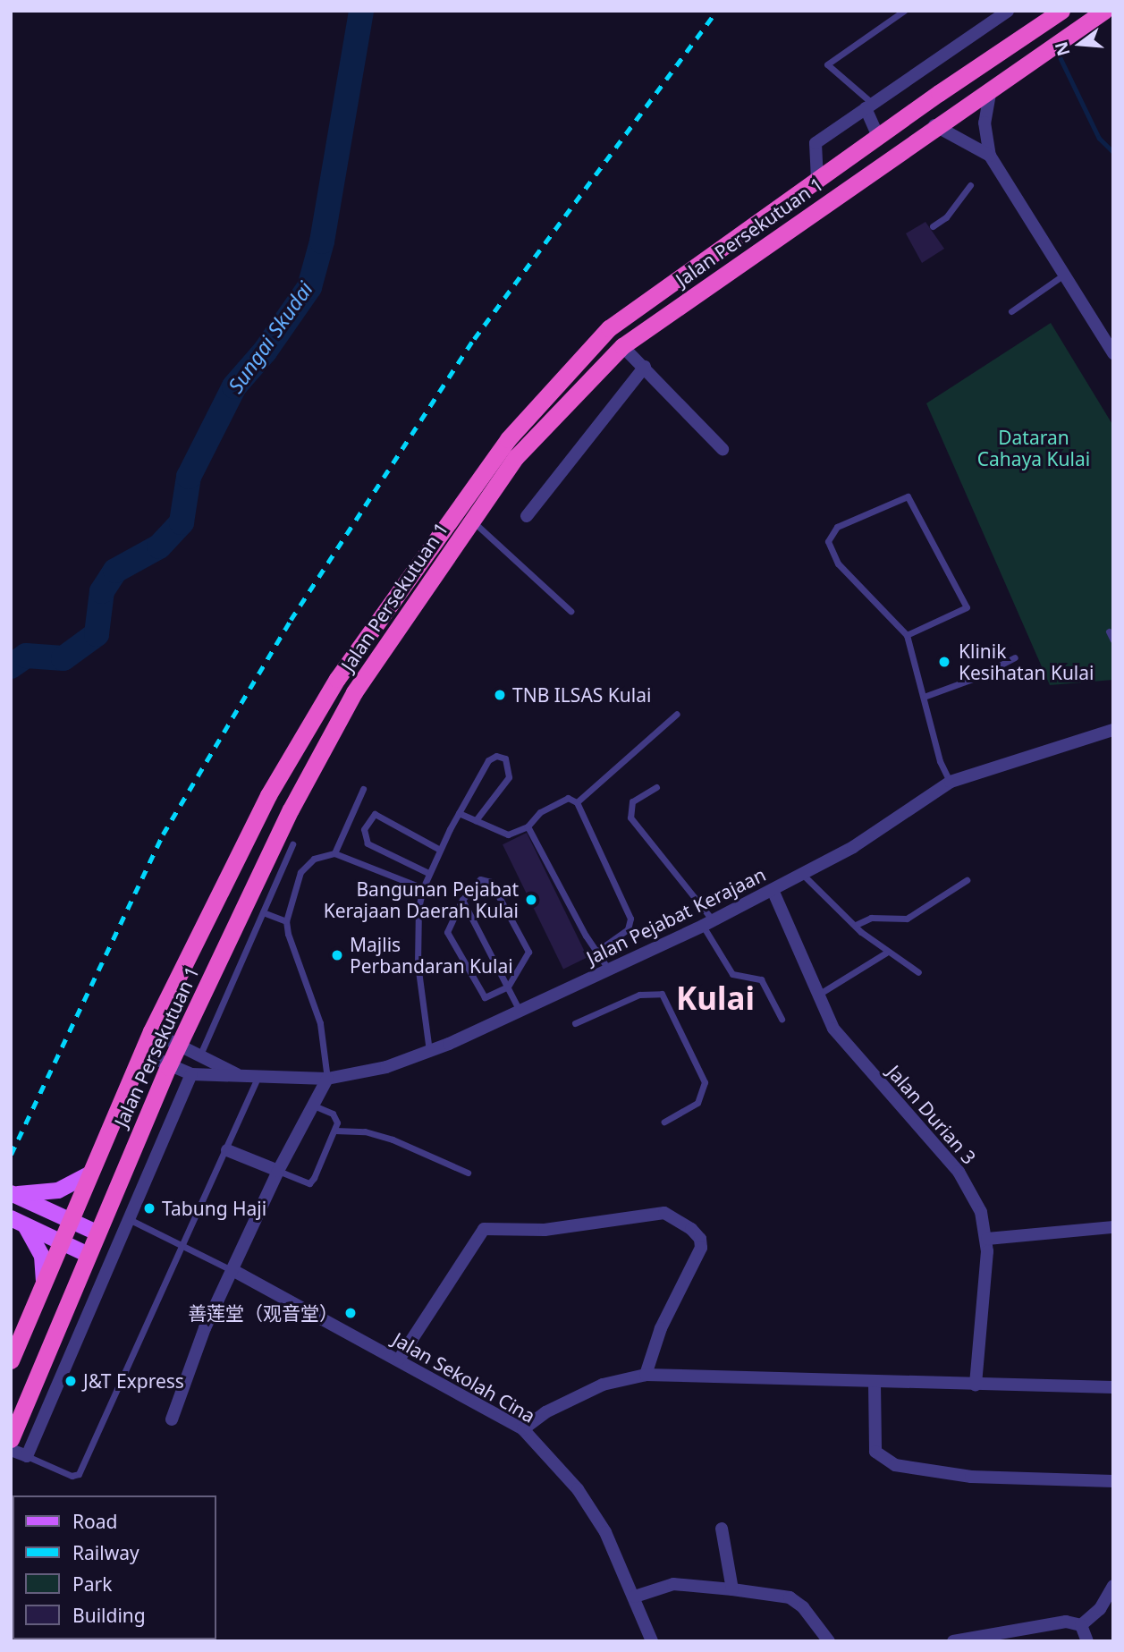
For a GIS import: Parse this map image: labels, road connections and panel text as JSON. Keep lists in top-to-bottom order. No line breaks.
{"streets":{"highway":["Jalan Persekutuan 1"],"street":["Jalan Pejabat Kerajaan","Jalan Durian 3","Jalan Sekolah Cina"]},"crossings":[["Jalan Persekutuan 1","Jalan Pejabat Kerajaan"],["Jalan Pejabat Kerajaan","Jalan Durian 3"]],"districts":["Kulai"],"water":["Sungai Skudai"],"parks":["Dataran Cahaya Kulai"],"places":["Klinik Kesihatan Kulai","TNB ILSAS Kulai","Bangunan Pejabat Kerajaan Daerah Kulai","Majlis Perbandaran Kulai","Tabung Haji","善莲堂（观音堂）","J&T Express"],"legend":["Road","Railway","Park","Building"],"north":"left"}
